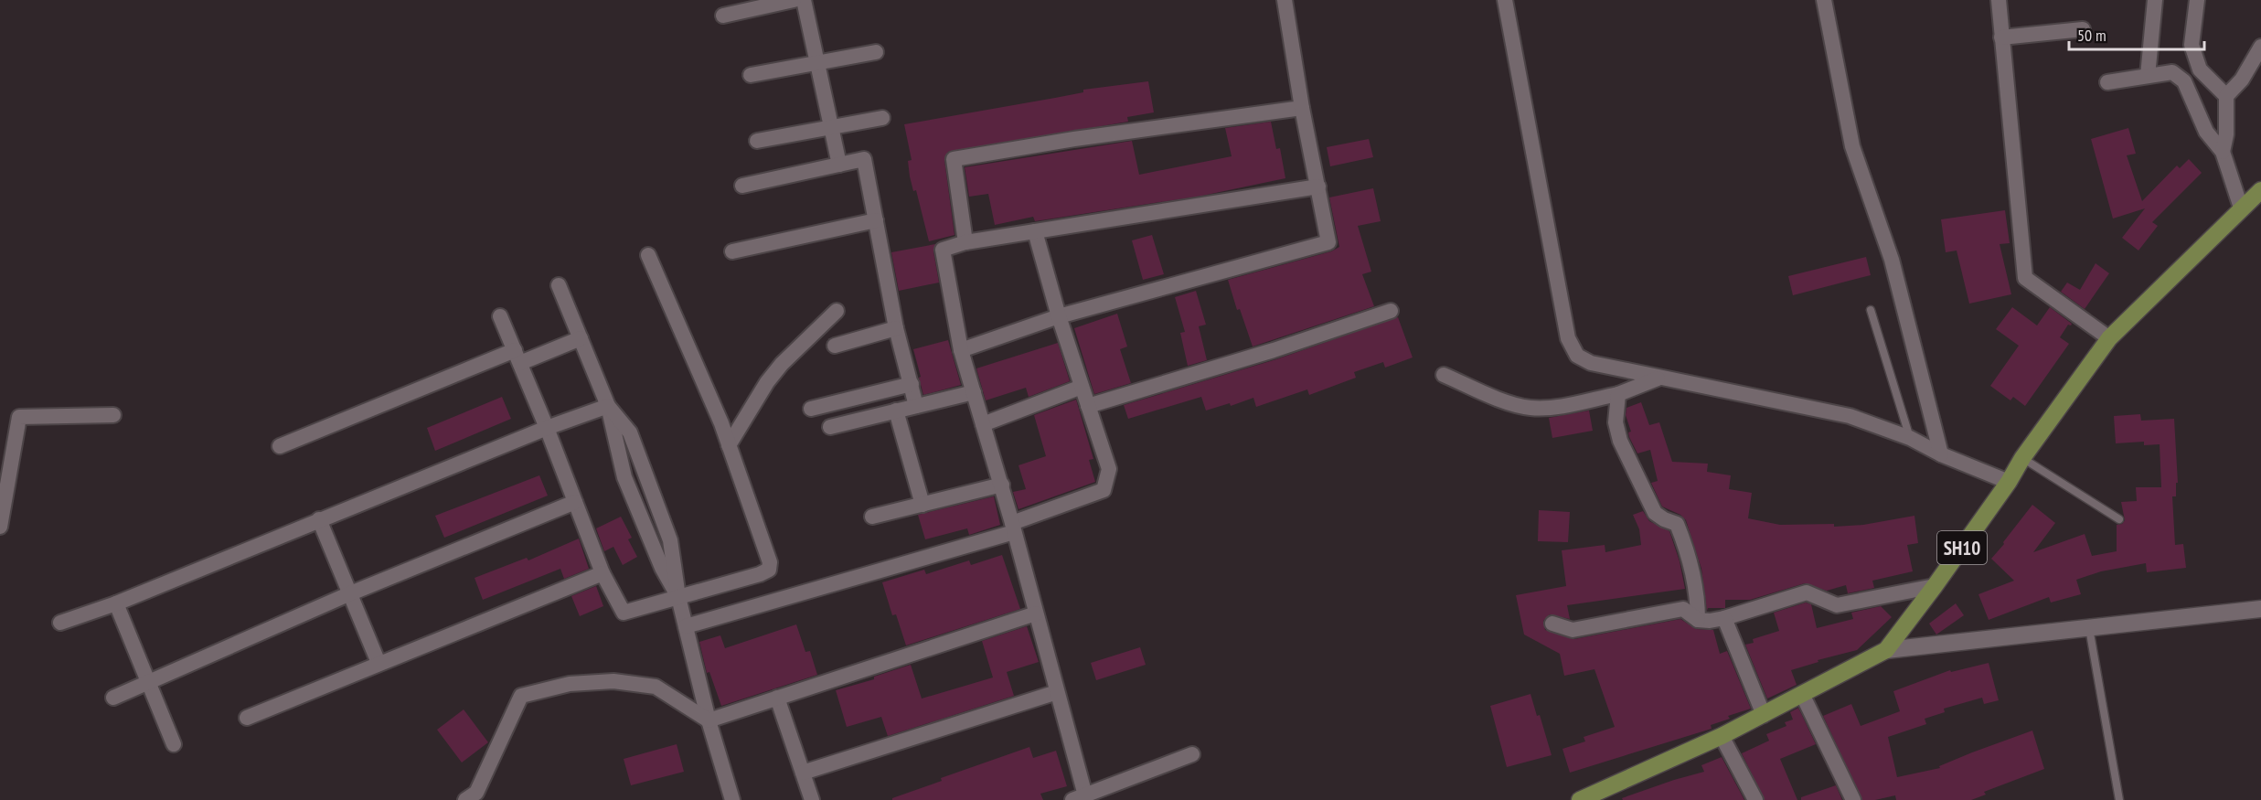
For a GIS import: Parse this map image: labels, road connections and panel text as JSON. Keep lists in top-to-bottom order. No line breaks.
{"streets":{"main road":["SH10"]},"scale_bar":"50 m"}
